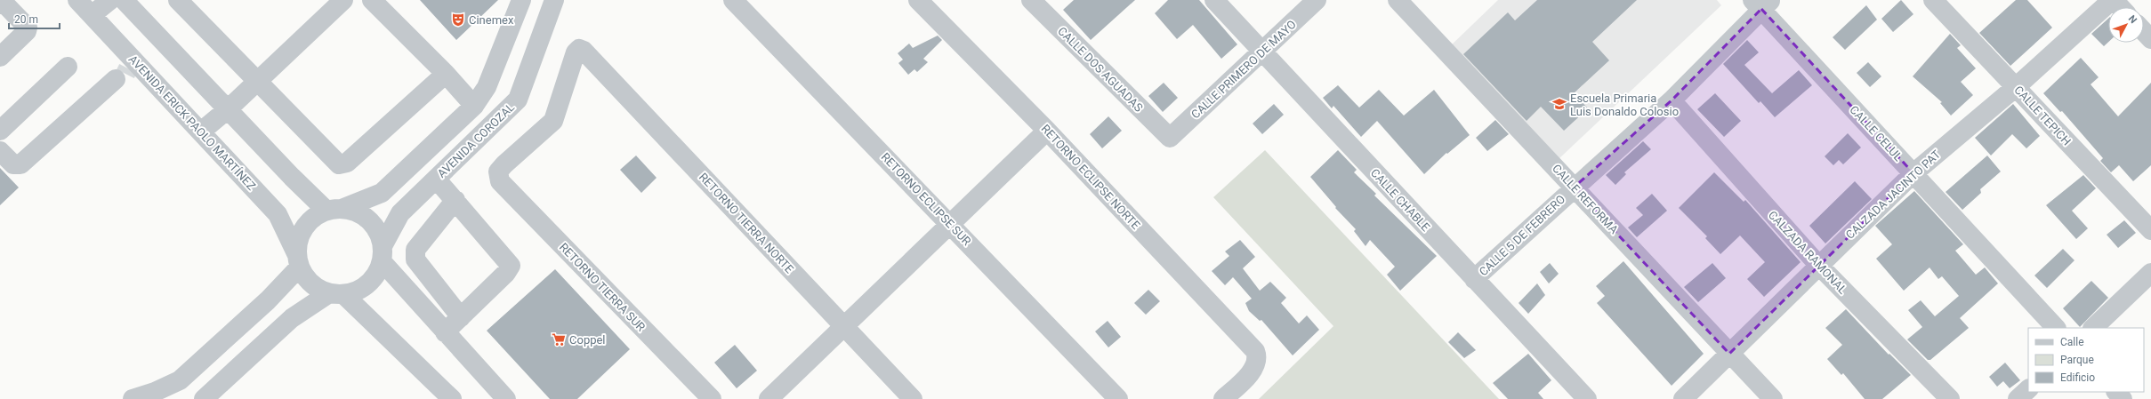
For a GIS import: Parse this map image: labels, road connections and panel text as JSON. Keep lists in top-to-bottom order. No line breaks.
{"streets":{"street":["CALLE DOS AGUADAS","CALLE PRIMERO DE MAYO","CALLE TEPICH","AVENIDA ERICK PAOLO MARTÍNEZ","CALLE CELUL","AVENIDA COROZAL","RETORNO ECLIPSE NORTE","CALZADA JACINTO PAT","RETORNO ECLIPSE SUR","CALLE REFORMA","CALLE CHABLE","RETORNO TIERRA NORTE","CALLE 5 DE FEBRERO","CALZADA RAMONAL","RETORNO TIERRA SUR"]},"crossings":[["CALLE DOS AGUADAS","CALLE PRIMERO DE MAYO"],["CALLE PRIMERO DE MAYO","CALLE CHABLE"],["CALLE TEPICH","CALZADA JACINTO PAT"],["AVENIDA ERICK PAOLO MARTÍNEZ","AVENIDA COROZAL"],["CALLE CELUL","CALZADA JACINTO PAT"],["CALLE CELUL","CALLE 5 DE FEBRERO"],["CALZADA JACINTO PAT","CALLE REFORMA"],["CALZADA JACINTO PAT","CALZADA RAMONAL"],["CALLE REFORMA","CALLE 5 DE FEBRERO"],["CALLE CHABLE","CALLE 5 DE FEBRERO"],["RETORNO TIERRA NORTE","RETORNO TIERRA SUR"],["CALLE 5 DE FEBRERO","CALZADA RAMONAL"]],"places":{"theatre":["Cinemex"],"school or university":["Escuela Primaria Luis Donaldo Colosio"],"supermarket":["Coppel"]},"legend":["Calle","Parque","Edificio"],"scale_bar":"20 m","north":"top right"}
